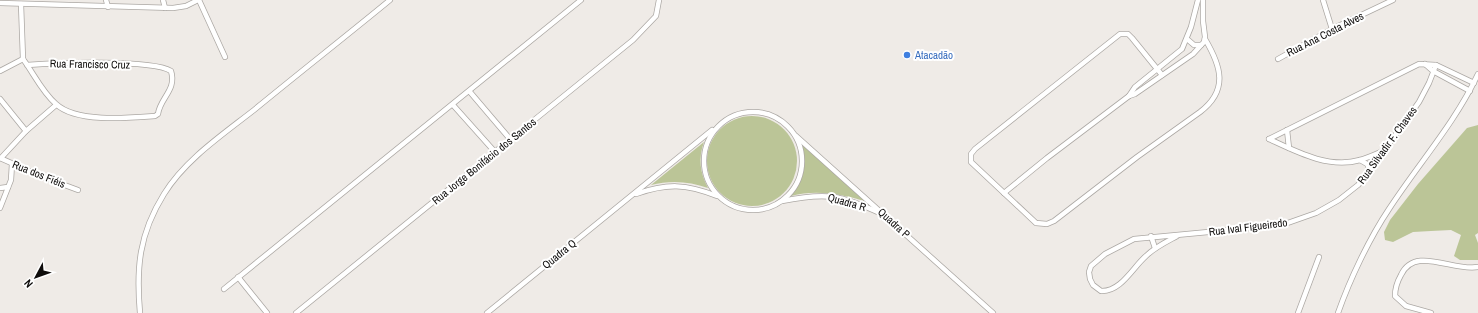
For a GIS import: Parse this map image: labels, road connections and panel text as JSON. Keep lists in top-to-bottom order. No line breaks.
{"streets":{"street":["Rua Ana Costa Alves","Rua Francisco Cruz","Rua Silvadir F. Chaves","Rua Jorge Bonifácio dos Santos","Rua dos Fiéis","Quadra R","Quadra P","Rua Ival Figueiredo","Quadra Q"]},"crossings":[["Rua Silvadir F. Chaves","Rua Ival Figueiredo"],["Quadra R","Quadra P"]],"places":["Atacadão"],"north":"bottom left"}
